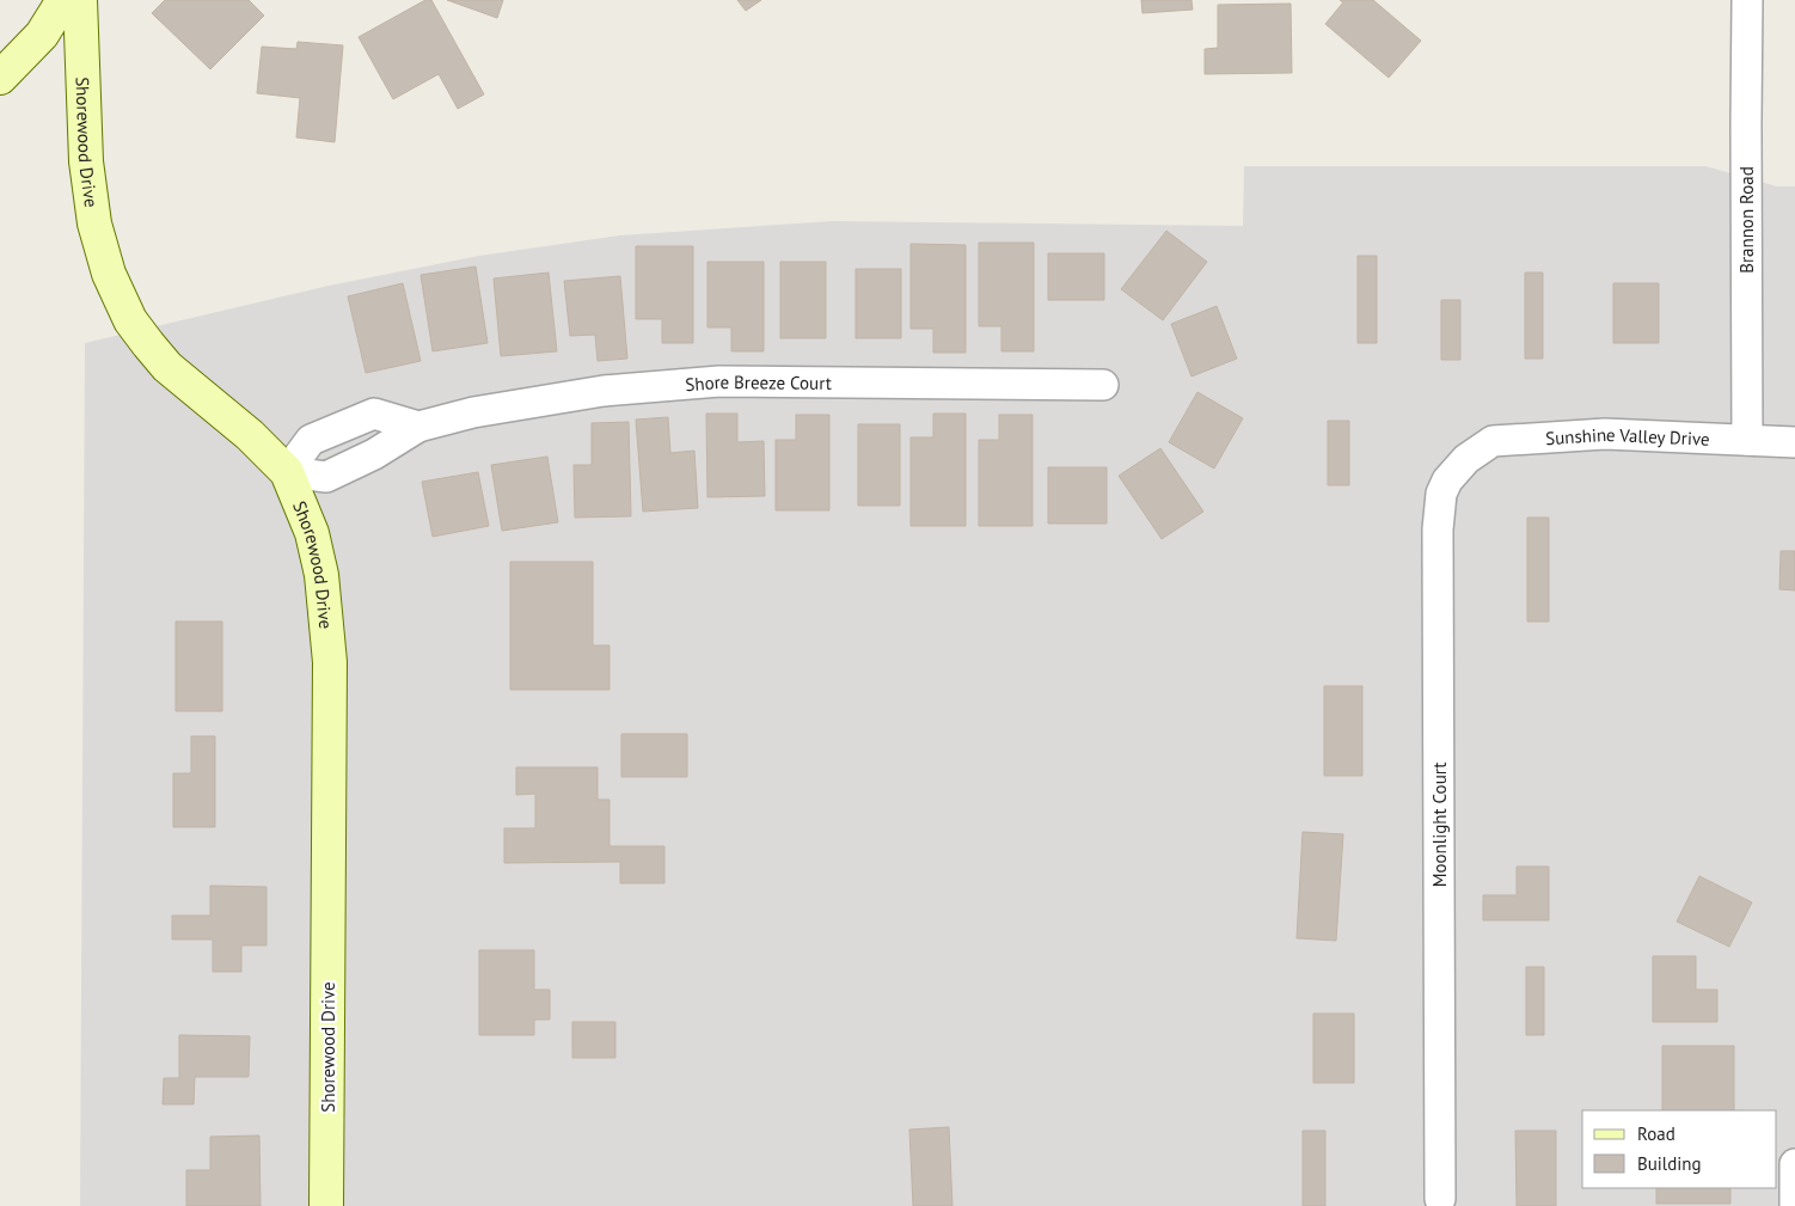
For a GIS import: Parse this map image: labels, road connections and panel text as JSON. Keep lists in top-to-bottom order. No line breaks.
{"streets":{"street":["Shorewood Drive","Brannon Road","Shore Breeze Court","Sunshine Valley Drive","Moonlight Court"]},"crossings":[["Shorewood Drive","Shore Breeze Court"],["Brannon Road","Sunshine Valley Drive"],["Sunshine Valley Drive","Moonlight Court"]],"legend":["Road","Building"]}
